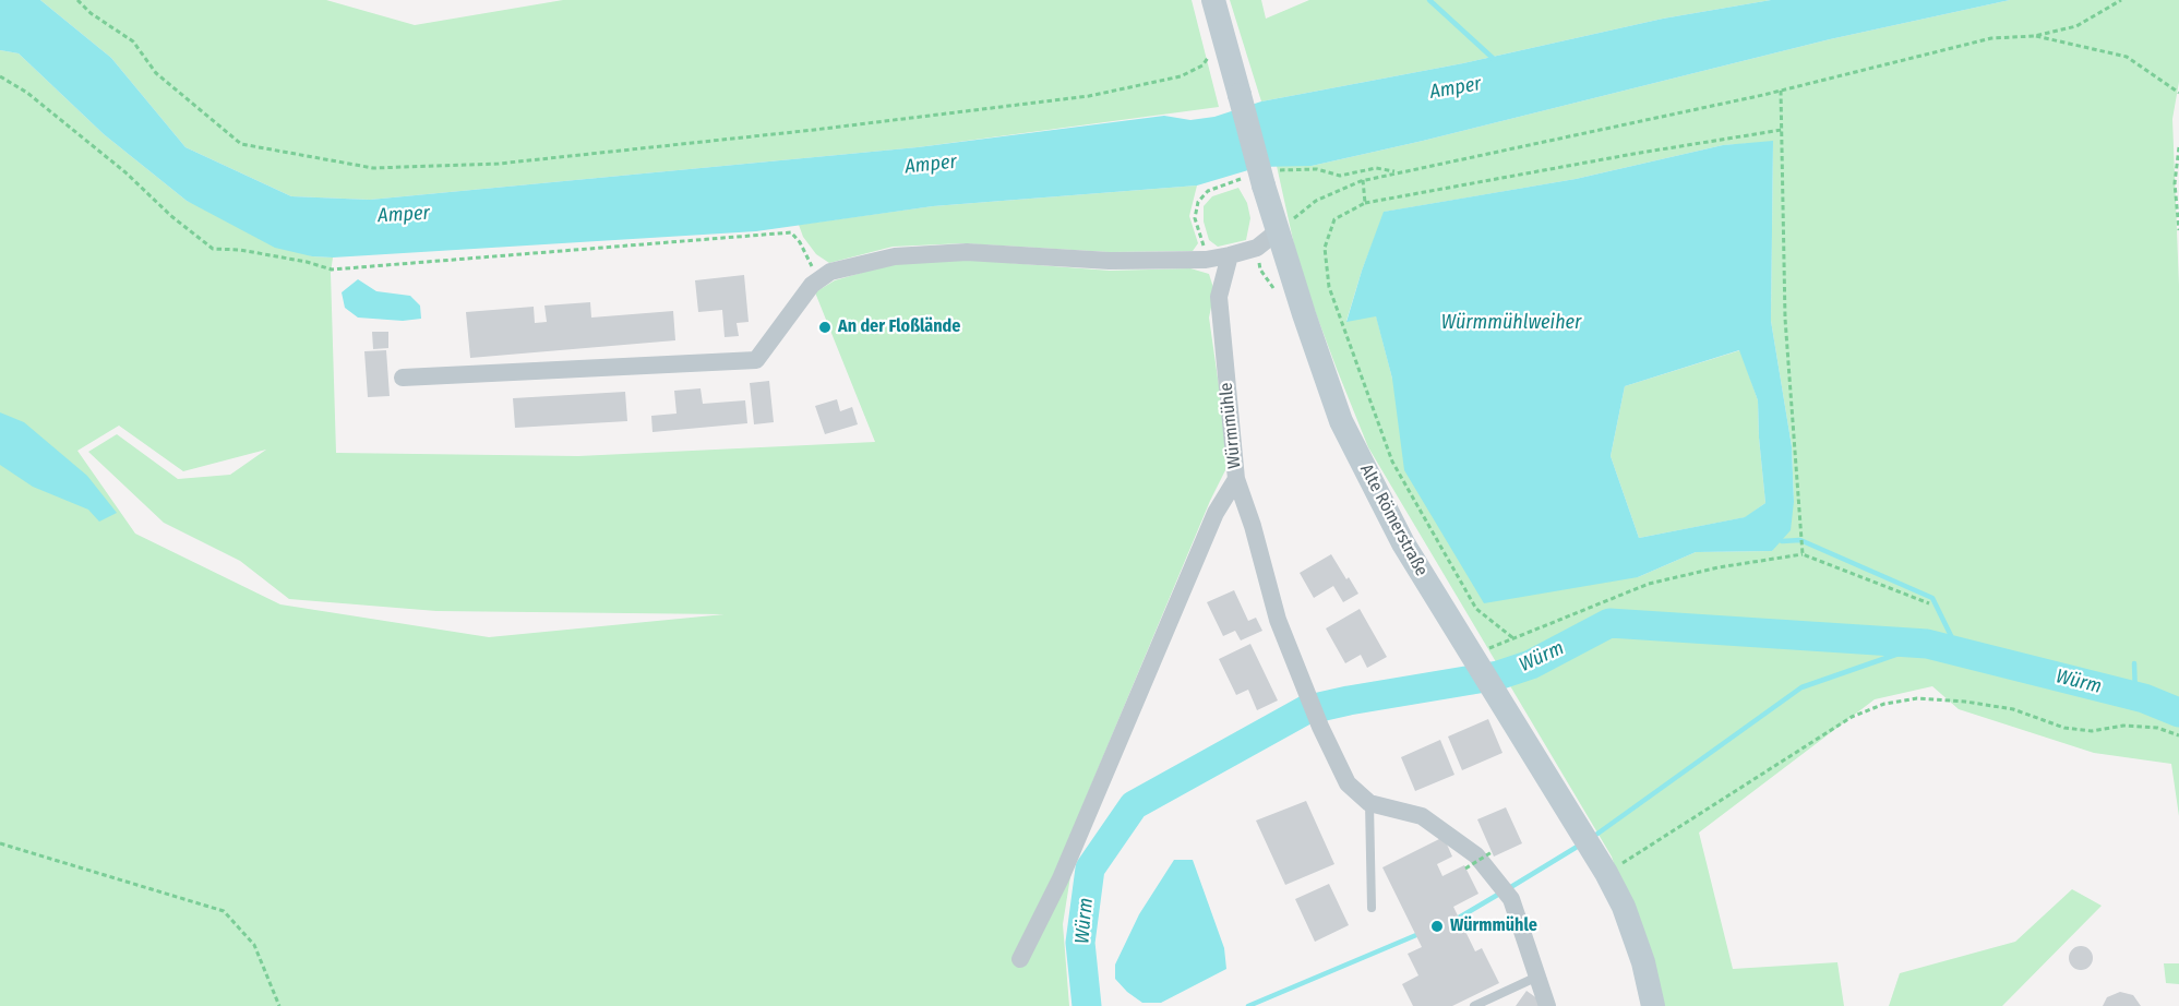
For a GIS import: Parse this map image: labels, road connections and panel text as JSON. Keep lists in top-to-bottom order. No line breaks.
{"streets":{"main road":["Alte Römerstraße"],"street":["Würmmühle"]},"water":["Amper","Würmmühlweiher","Würm"],"places":["An der Floßlände","Würmmühle"]}
